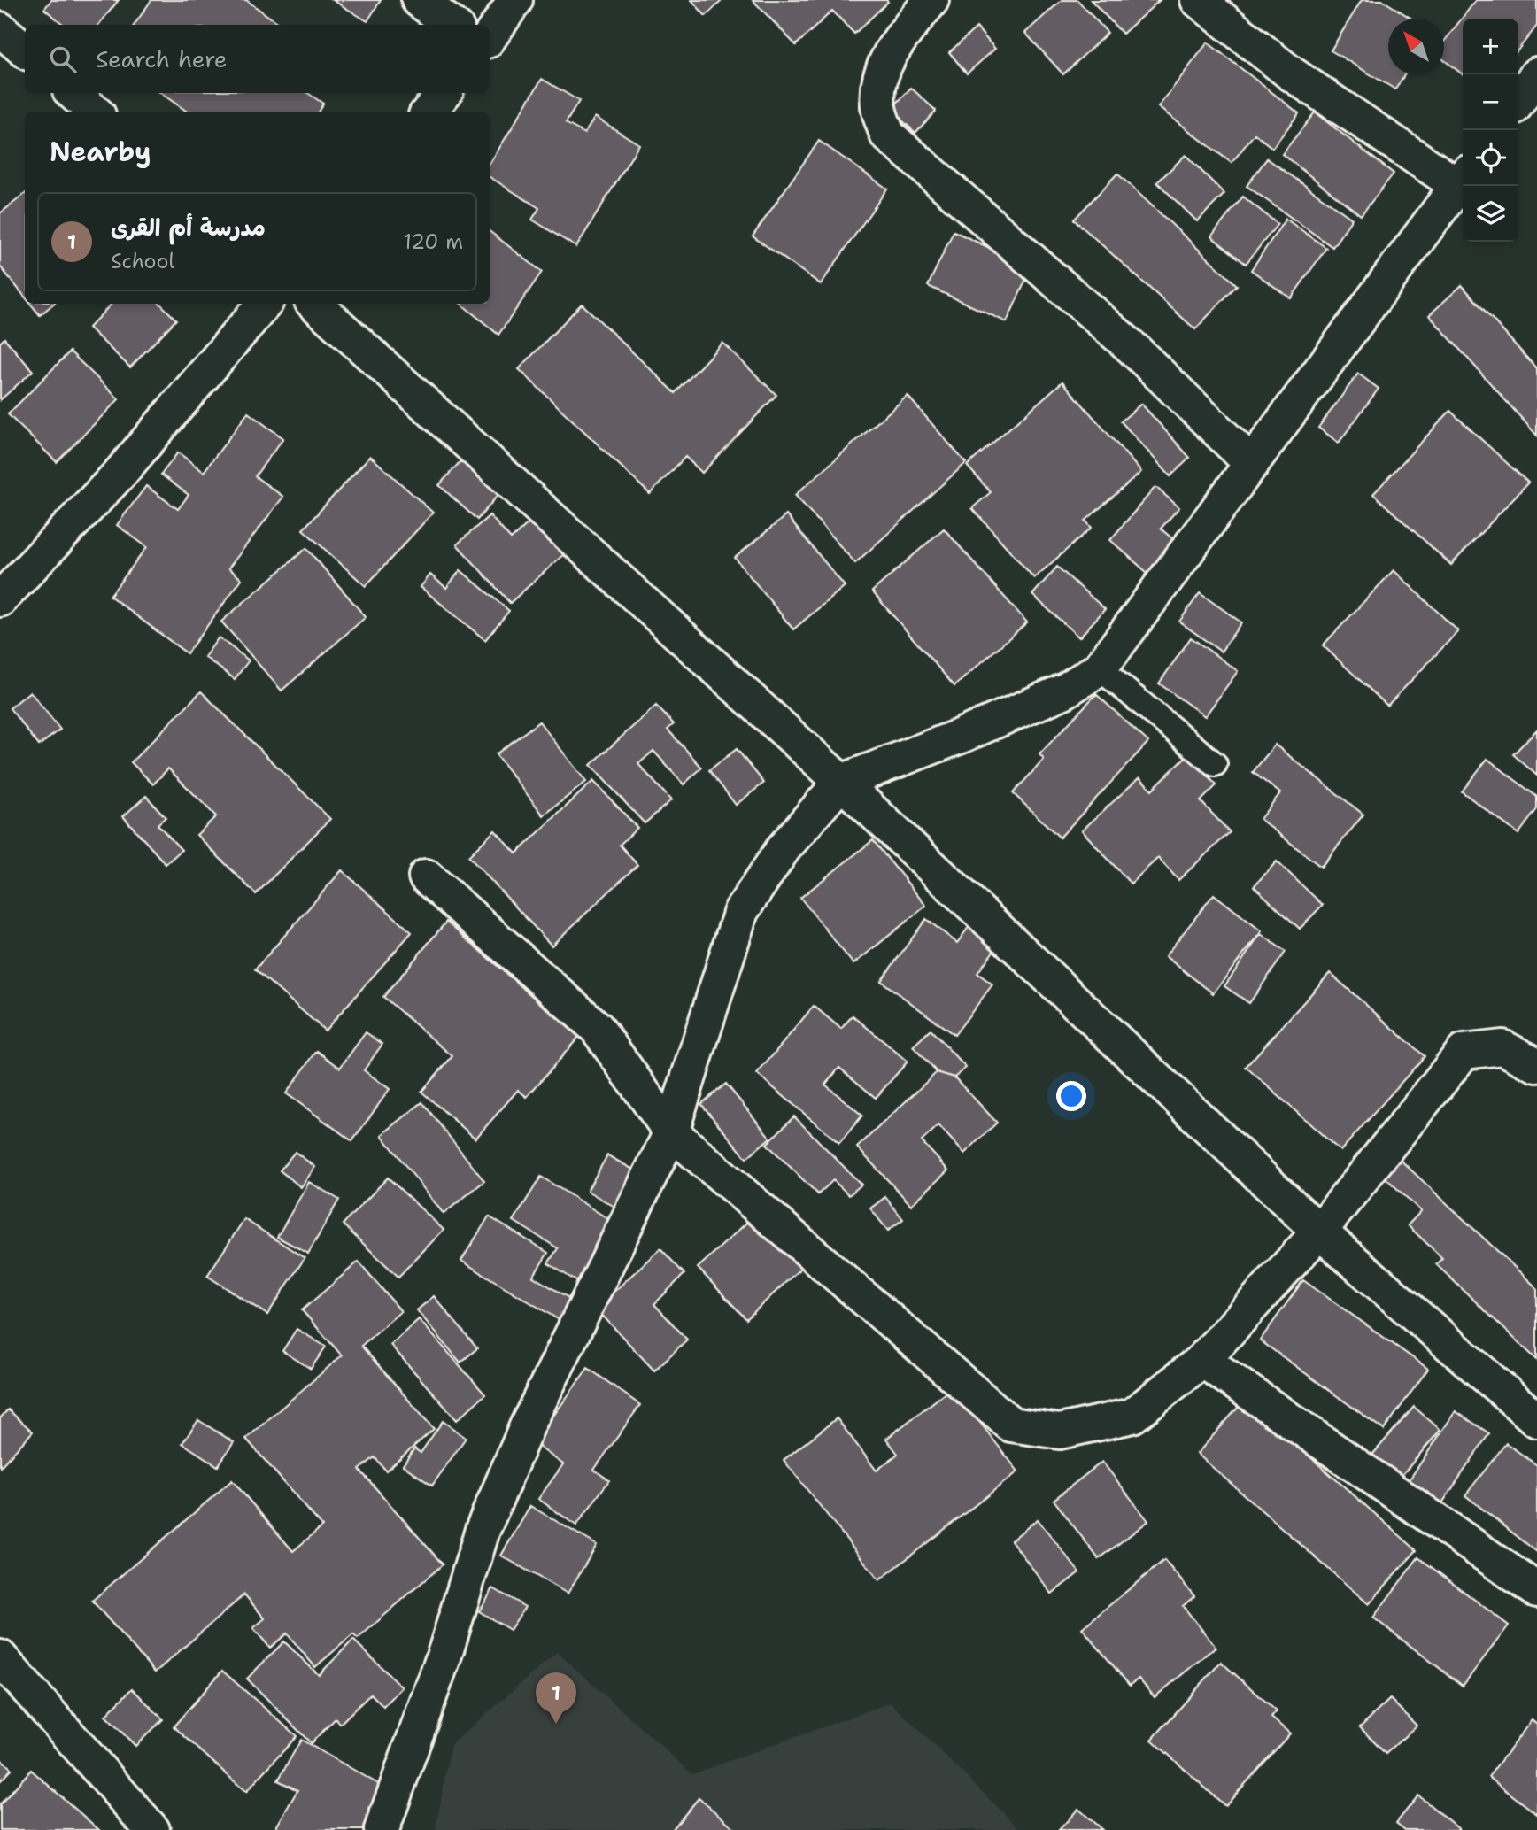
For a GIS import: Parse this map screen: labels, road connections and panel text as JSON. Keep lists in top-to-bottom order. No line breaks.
{"north":"top left","page":{"map_buttons":["+","−"],"search":"Search here","heading":"Nearby","list":[{"mark":"1","name":"مدرسة أم القرى","note":"School","value":"120 m"}],"pins":"1"}}
